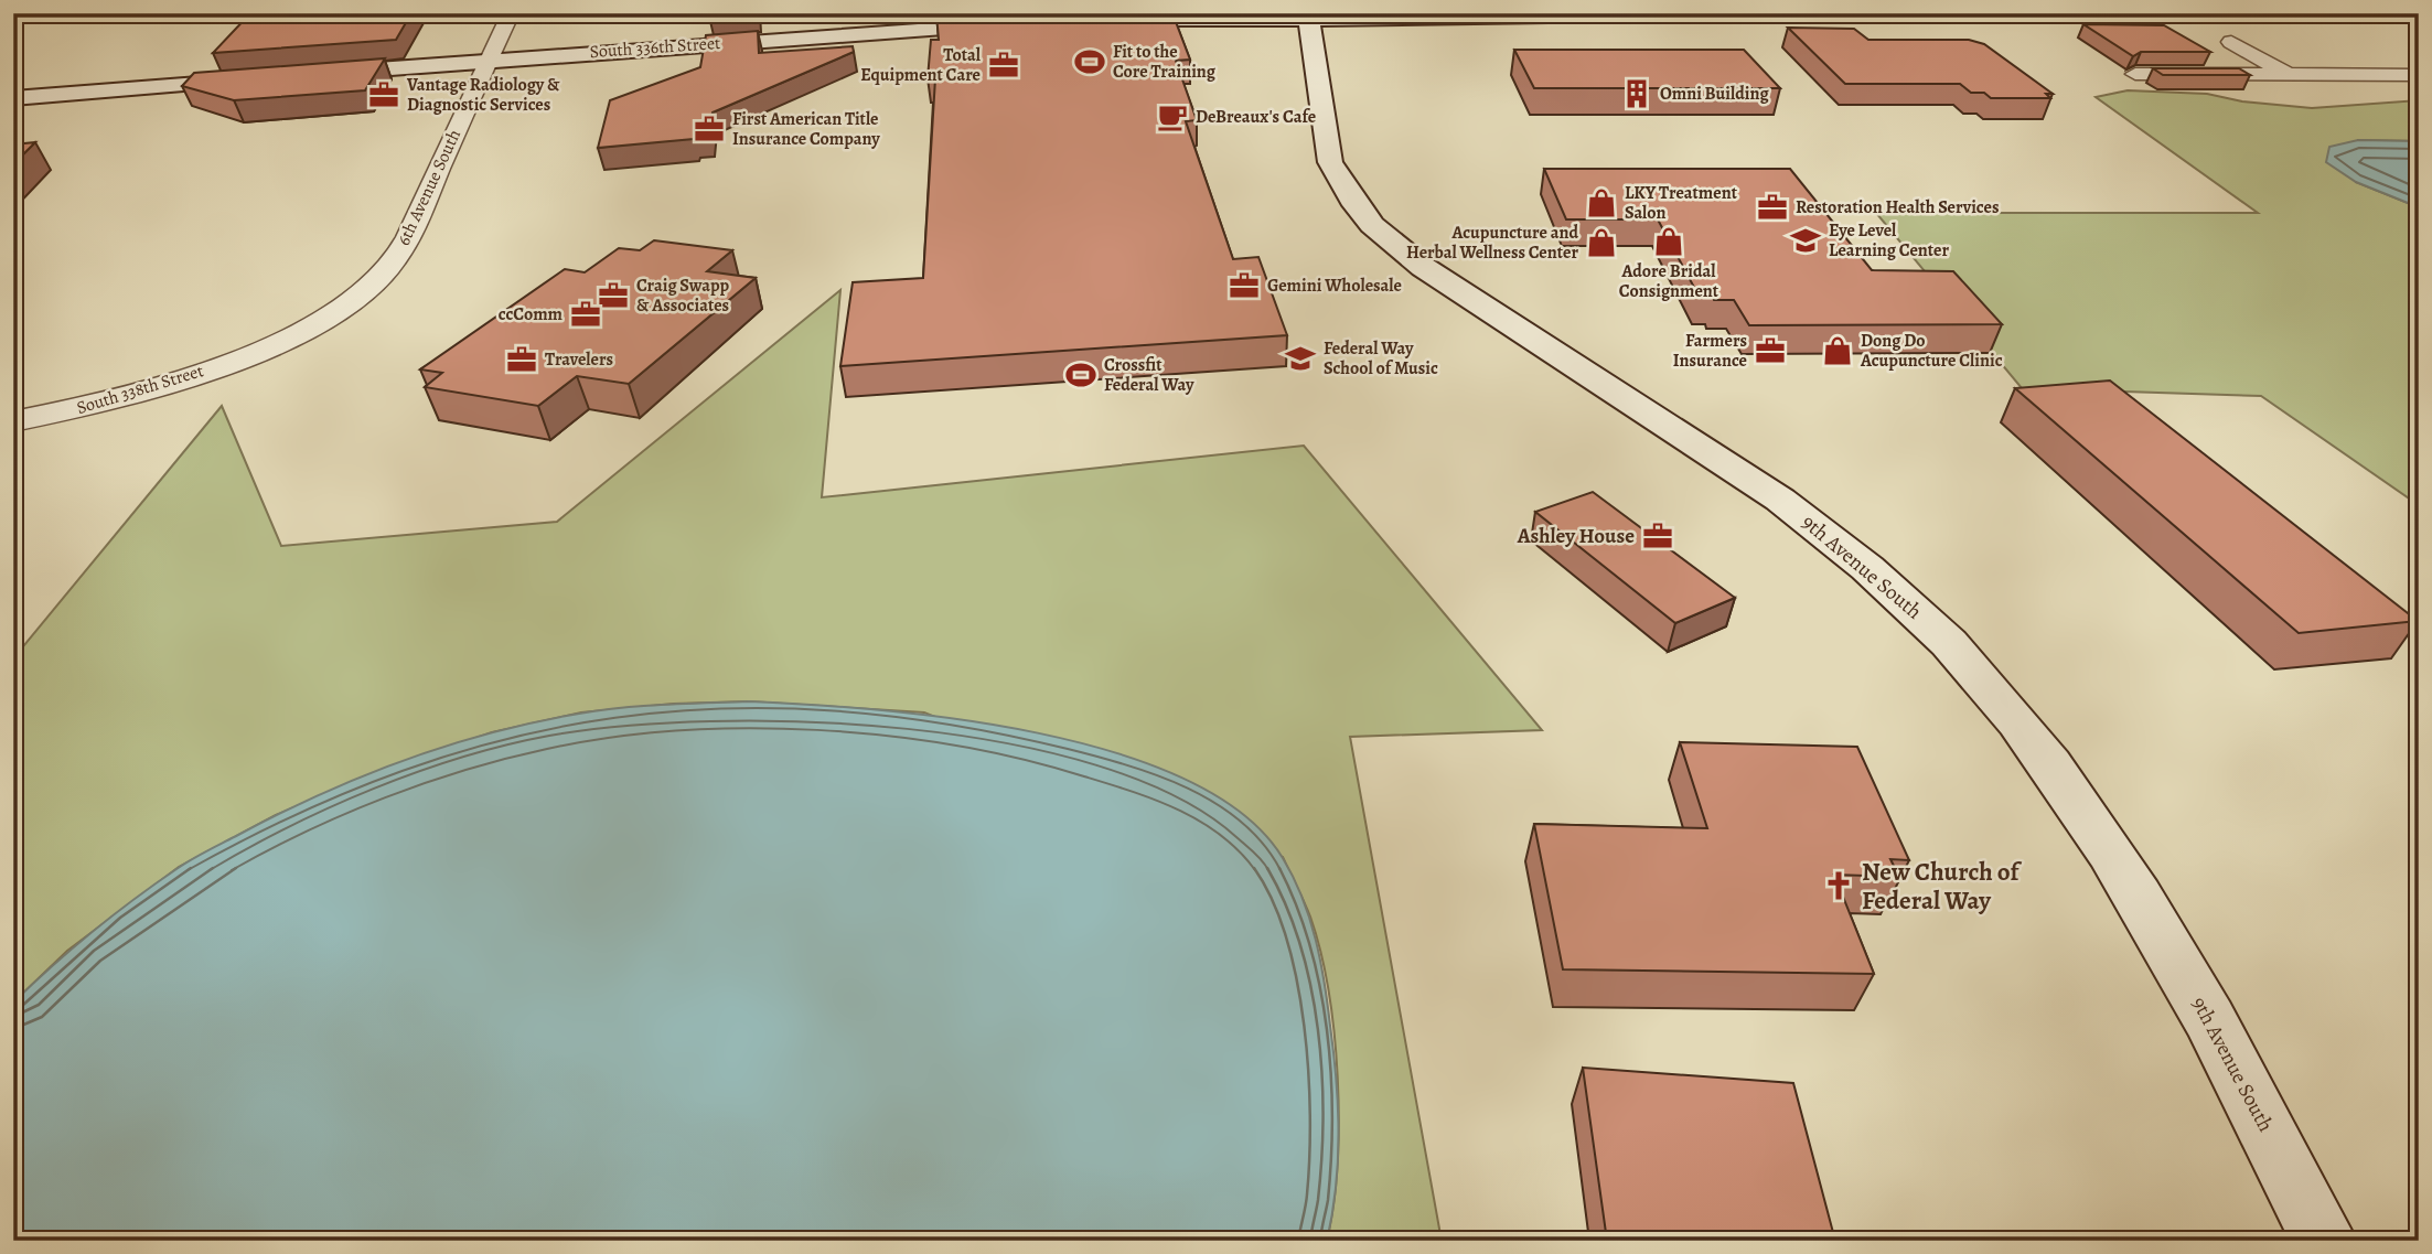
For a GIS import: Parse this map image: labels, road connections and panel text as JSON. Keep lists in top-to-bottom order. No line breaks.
{"streets":{"main road":["South 336th Street","9th Avenue South"],"street":["6th Avenue South","South 338th Street"]},"crossings":[["South 336th Street","6th Avenue South"],["6th Avenue South","South 338th Street"]],"places":{"sports":["Fit to the Core Training","Crossfit Federal Way"],"office":["Total Equipment Care","Vantage Radiology & Diagnostic Services","First American Title Insurance Company","Restoration Health Services","Gemini Wholesale","Craig Swapp & Associates","ccComm","Farmers Insurance","Travelers","Ashley House"],"building":["Omni Building"],"cafe":["DeBreaux's Cafe"],"shop":["LKY Treatment Salon","Adore Bridal Consignment","Acupuncture and Herbal Wellness Center","Dong Do Acupuncture Clinic"],"school or university":["Eye Level Learning Center","Federal Way School of Music"],"church":["New Church of Federal Way"]}}
